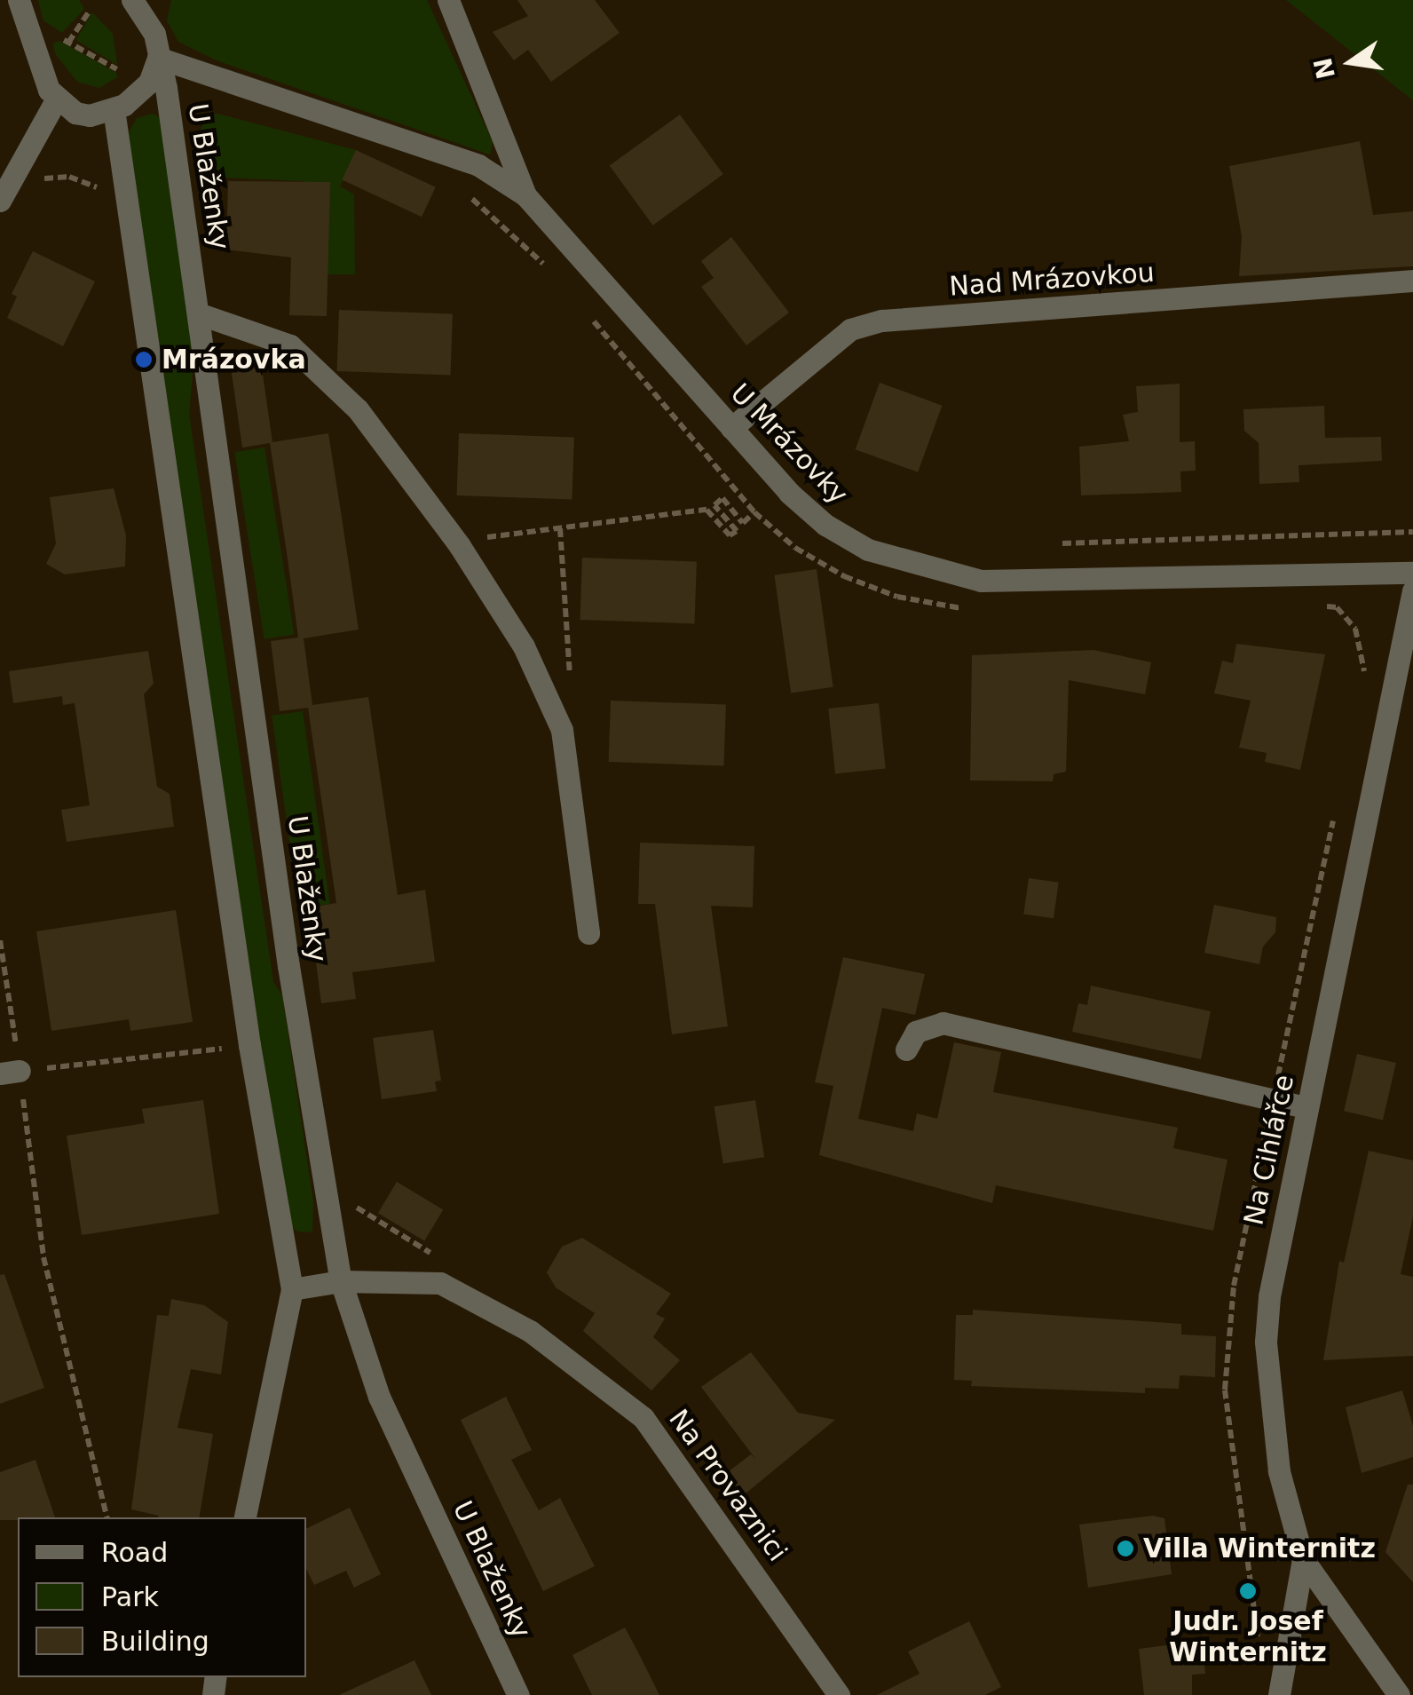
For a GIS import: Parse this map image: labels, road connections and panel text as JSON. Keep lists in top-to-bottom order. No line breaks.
{"streets":{"street":["U Blaženky","Nad Mrázovkou","U Mrázovky","Na Cihlářce","Na Provaznici"]},"crossings":[["U Blaženky","U Mrázovky"],["U Blaženky","Na Provaznici"],["Nad Mrázovkou","U Mrázovky"]],"places":["Mrázovka","Villa Winternitz","Judr. Josef Winternitz"],"legend":["Road","Park","Building"],"north":"left"}
